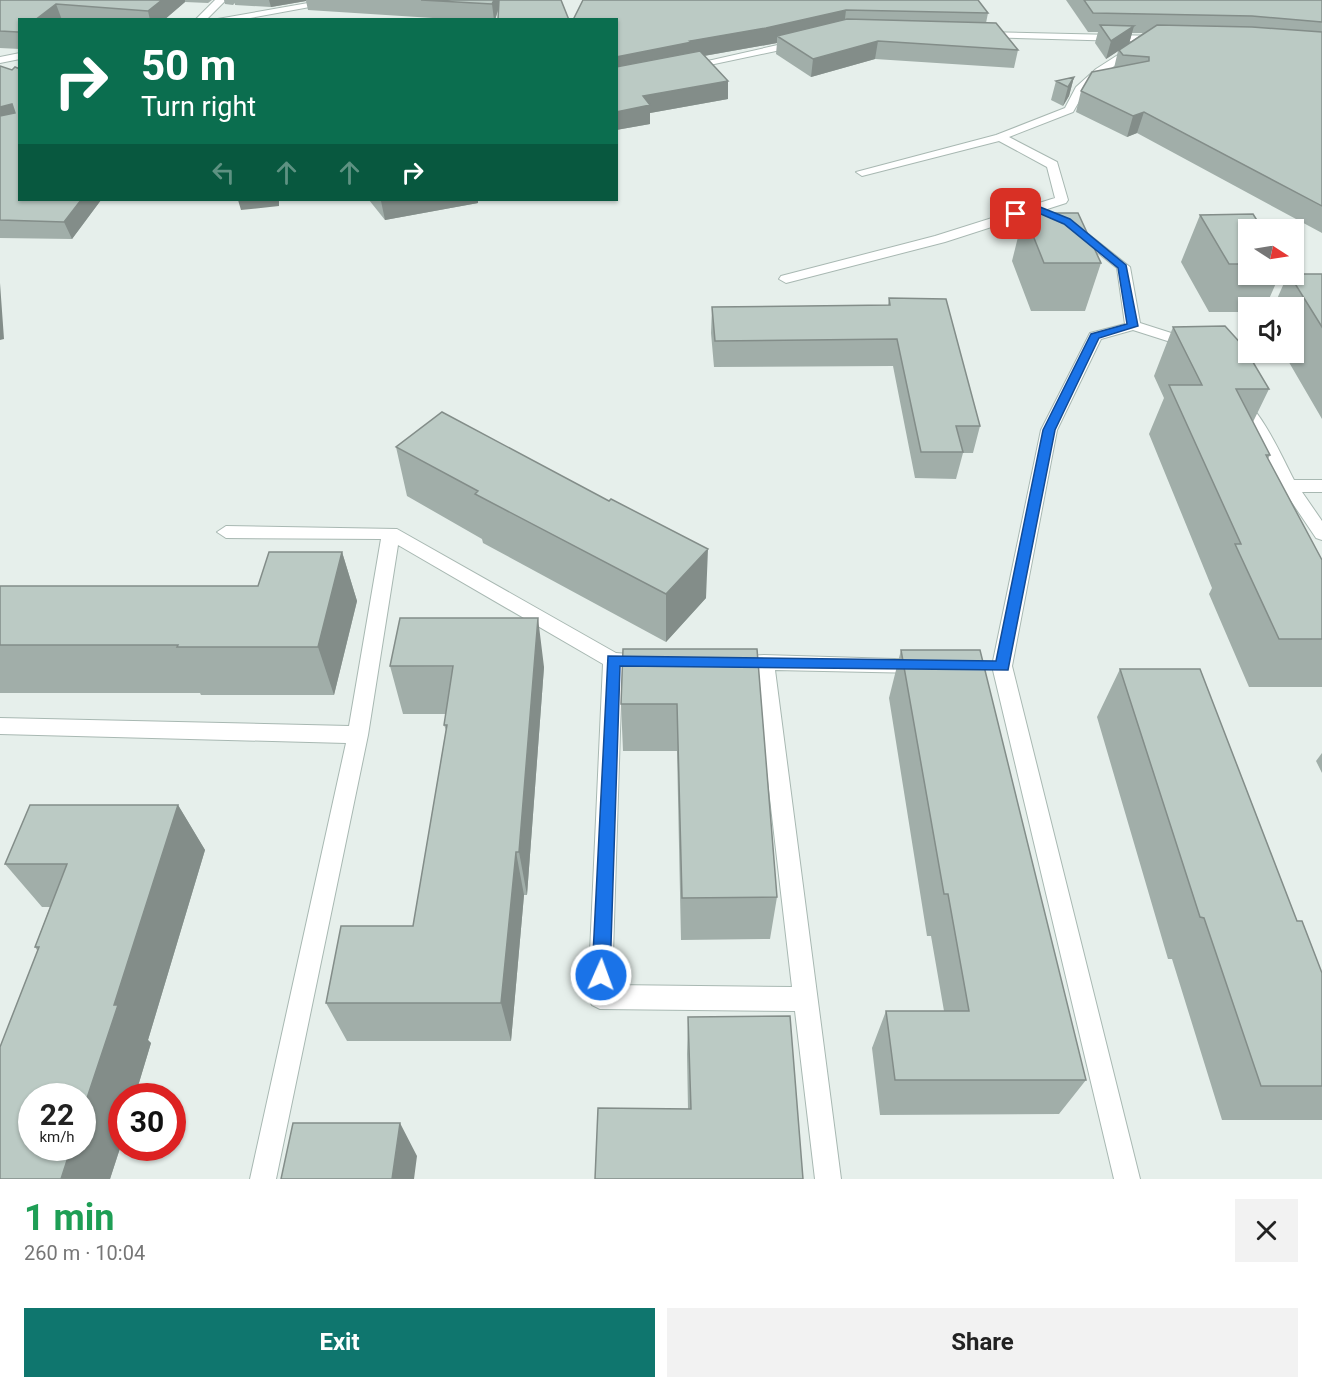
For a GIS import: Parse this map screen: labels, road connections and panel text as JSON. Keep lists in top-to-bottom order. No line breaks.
{"north":"right","page":{"turn":["50 m","Turn right"],"speed":"22 km/h","limit":"30","heading":["1 min","260 m · 10:04"],"buttons":["Exit","Share"]}}
